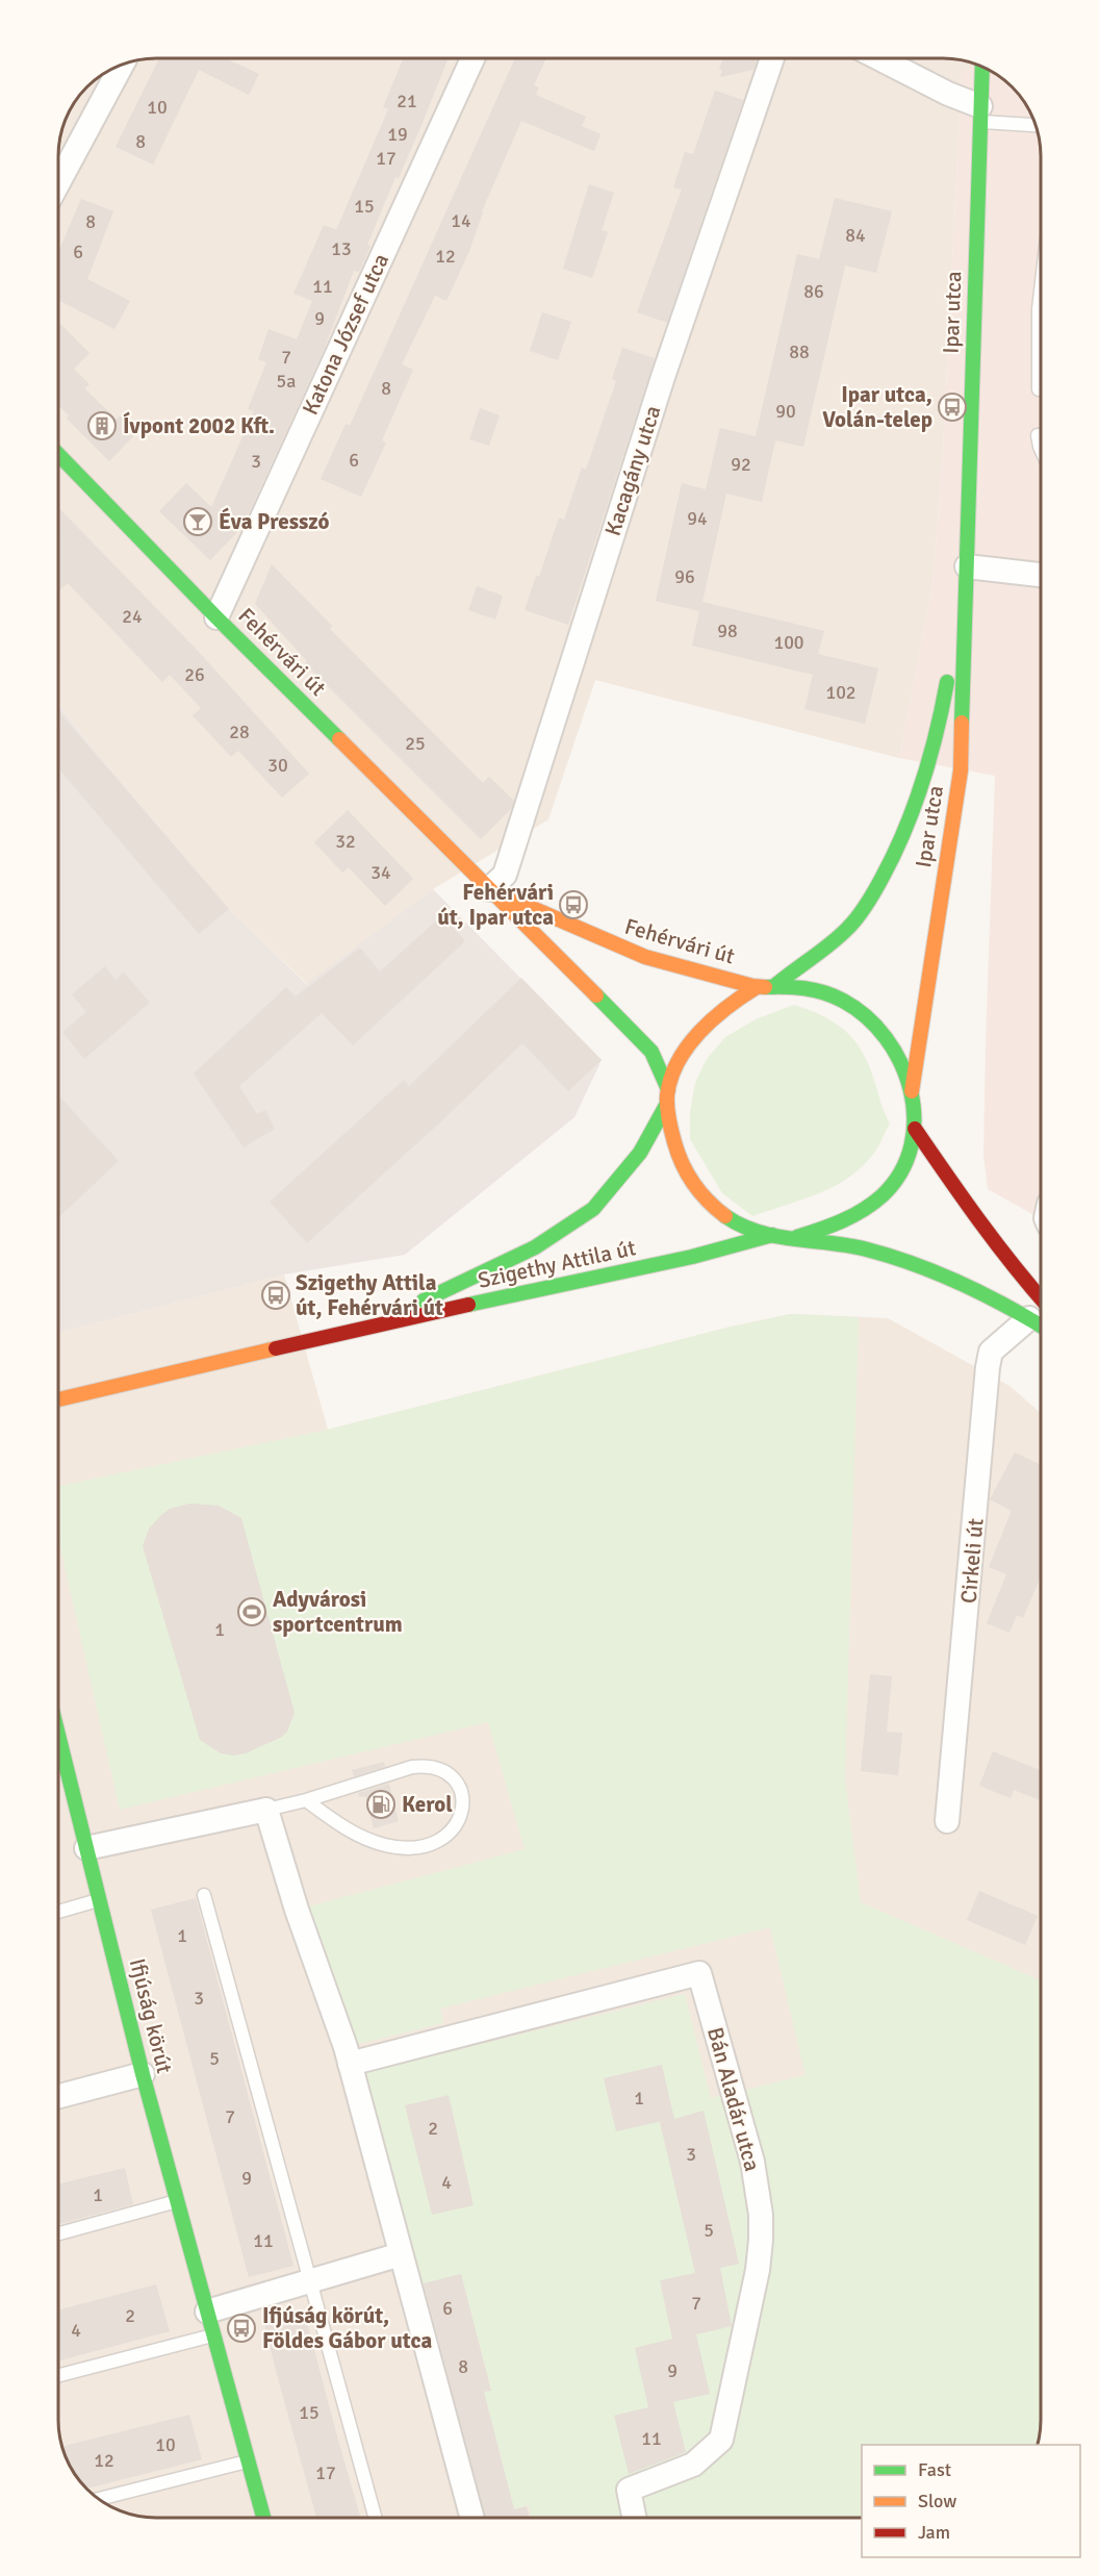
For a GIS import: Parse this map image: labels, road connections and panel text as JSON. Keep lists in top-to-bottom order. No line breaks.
{"streets":{"street":["Ipar utca","Katona József utca","Kacagány utca","Fehérvári út","Szigethy Attila út","Cirkeli út","Ifjúság körút","Bán Aladár utca"]},"crossings":[["Ipar utca","Fehérvári út"],["Katona József utca","Fehérvári út"],["Kacagány utca","Fehérvári út"],["Fehérvári út","Szigethy Attila út"],["Fehérvári út","Cirkeli út"]],"places":{"bus stop":["Ipar utca, Volán-telep","Fehérvári út, Ipar utca","Szigethy Attila út, Fehérvári út","Ifjúság körút, Földes Gábor utca"],"building":["Ívpont 2002 Kft."],"bar":["Éva Presszó"],"sports":["Adyvárosi sportcentrum"],"fuel station":["Kerol"]},"house_numbers":["21","10","19","8","17","15","14","8","84","13","6","12","11","86","9","88","7","5a","8","90","6","3","92","94","96","24","98","100","26","102","28","25","30","32","34","1","1","3","5","1","7","2","3","9","4","1","5","11","7","6","2","4","8","9","15","11","10","12","17"],"legend":["Fast","Slow","Jam"]}
